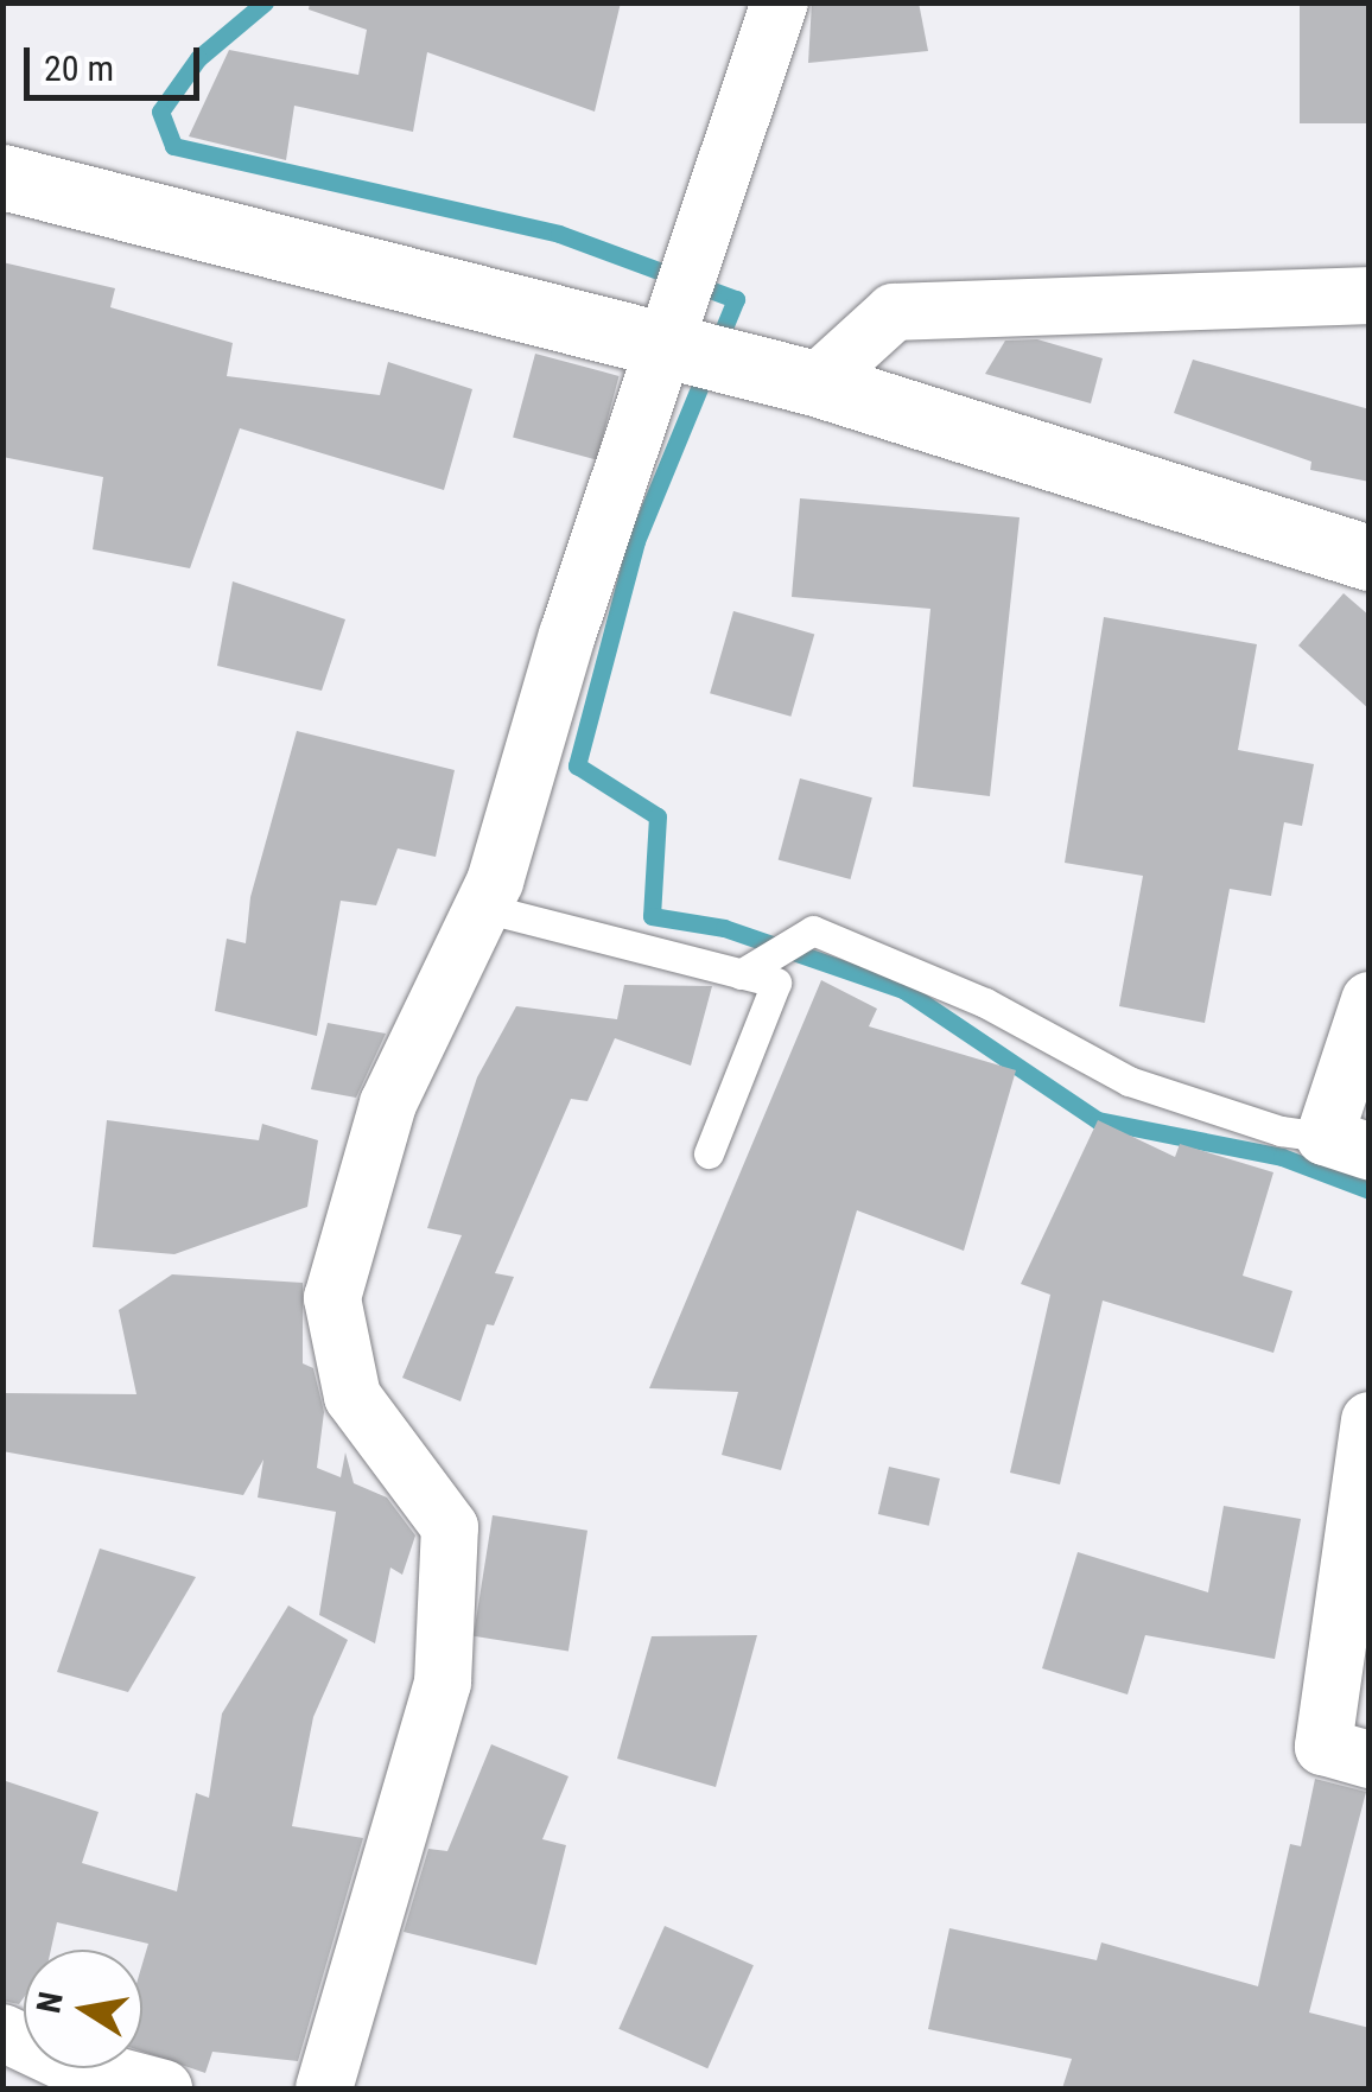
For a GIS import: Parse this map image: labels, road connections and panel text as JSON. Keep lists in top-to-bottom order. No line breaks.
{"scale_bar":"20 m","north":"left"}
